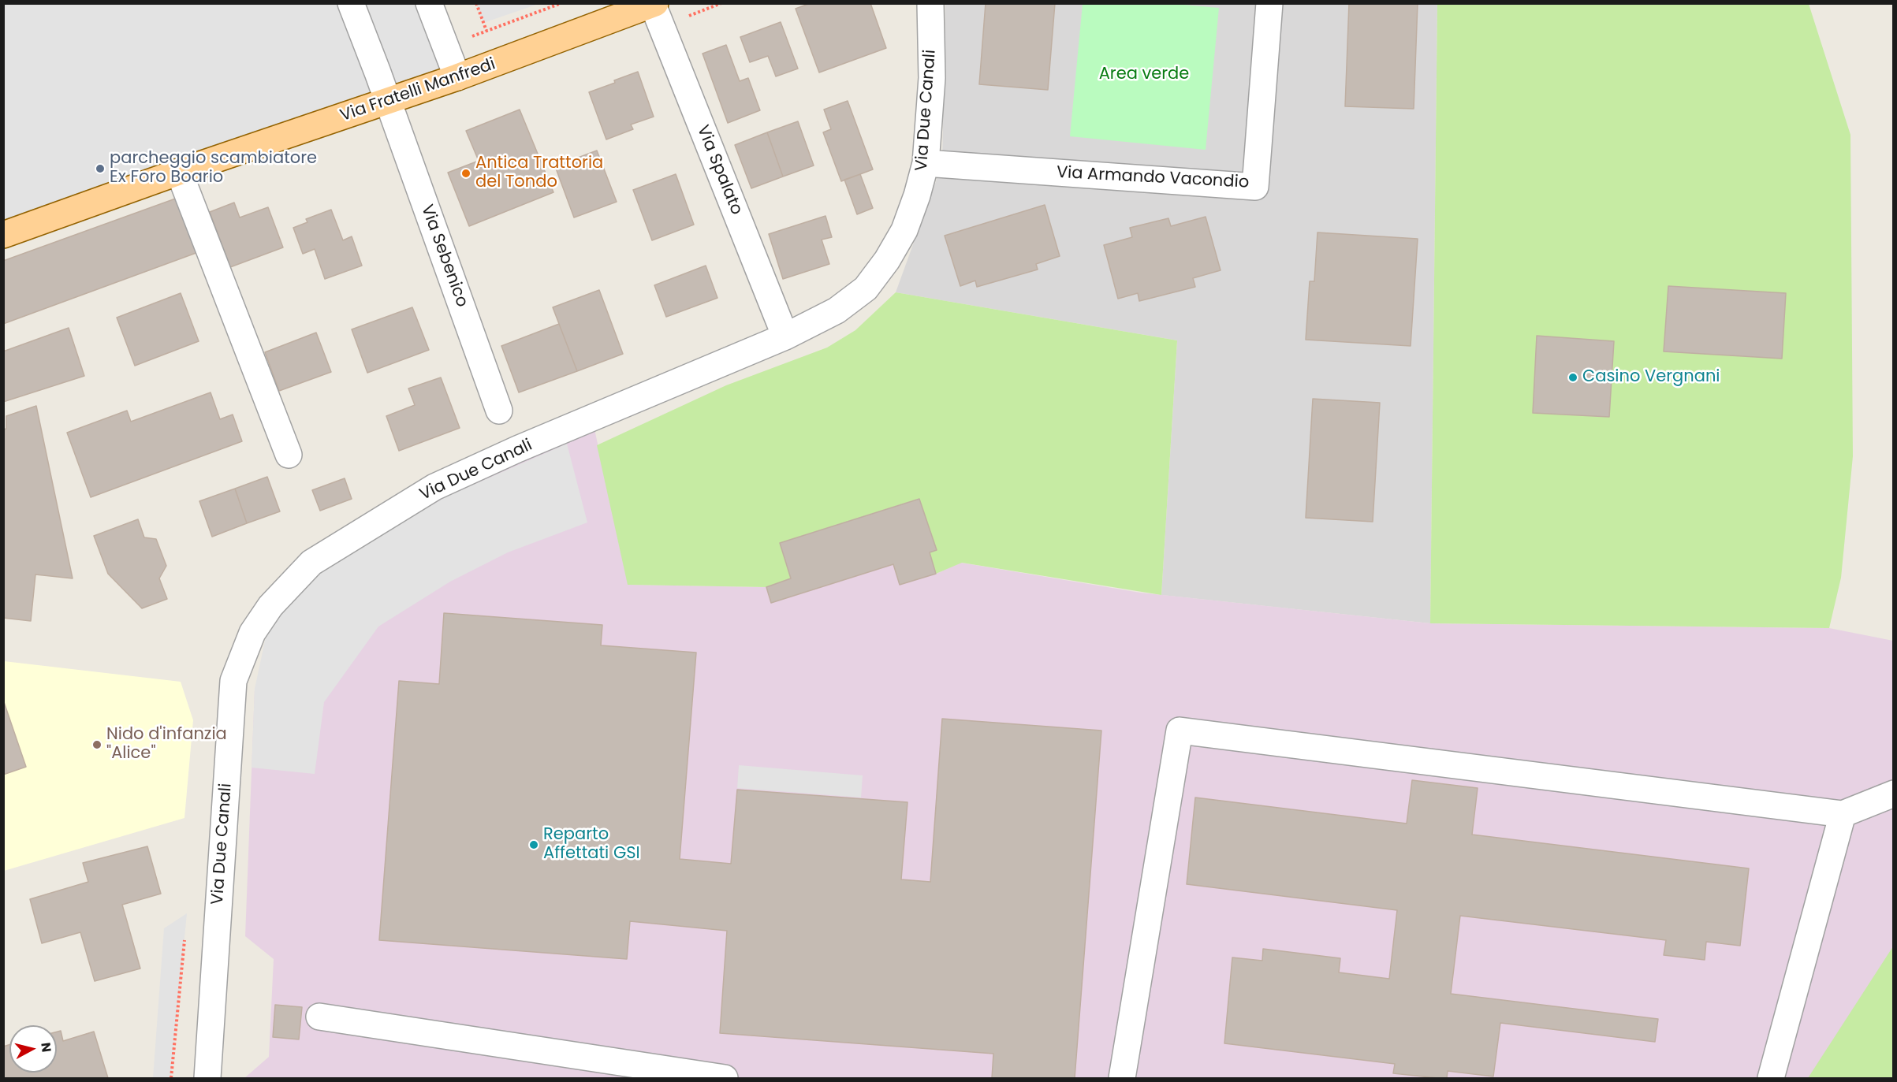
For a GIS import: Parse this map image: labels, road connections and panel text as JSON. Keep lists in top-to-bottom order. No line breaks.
{"streets":{"main road":["Via Fratelli Manfredi"],"street":["Via Due Canali","Via Spalato","Via Armando Vacondio","Via Sebenico"]},"crossings":[["Via Fratelli Manfredi","Via Spalato"],["Via Fratelli Manfredi","Via Sebenico"],["Via Due Canali","Via Spalato"],["Via Due Canali","Via Armando Vacondio"]],"parks":["Area verde"],"places":["parcheggio scambiatore Ex Foro Boario","Antica Trattoria del Tondo","Casino Vergnani","Nido d'infanzia \"Alice\"","Reparto Affettati GSI"],"north":"right"}
